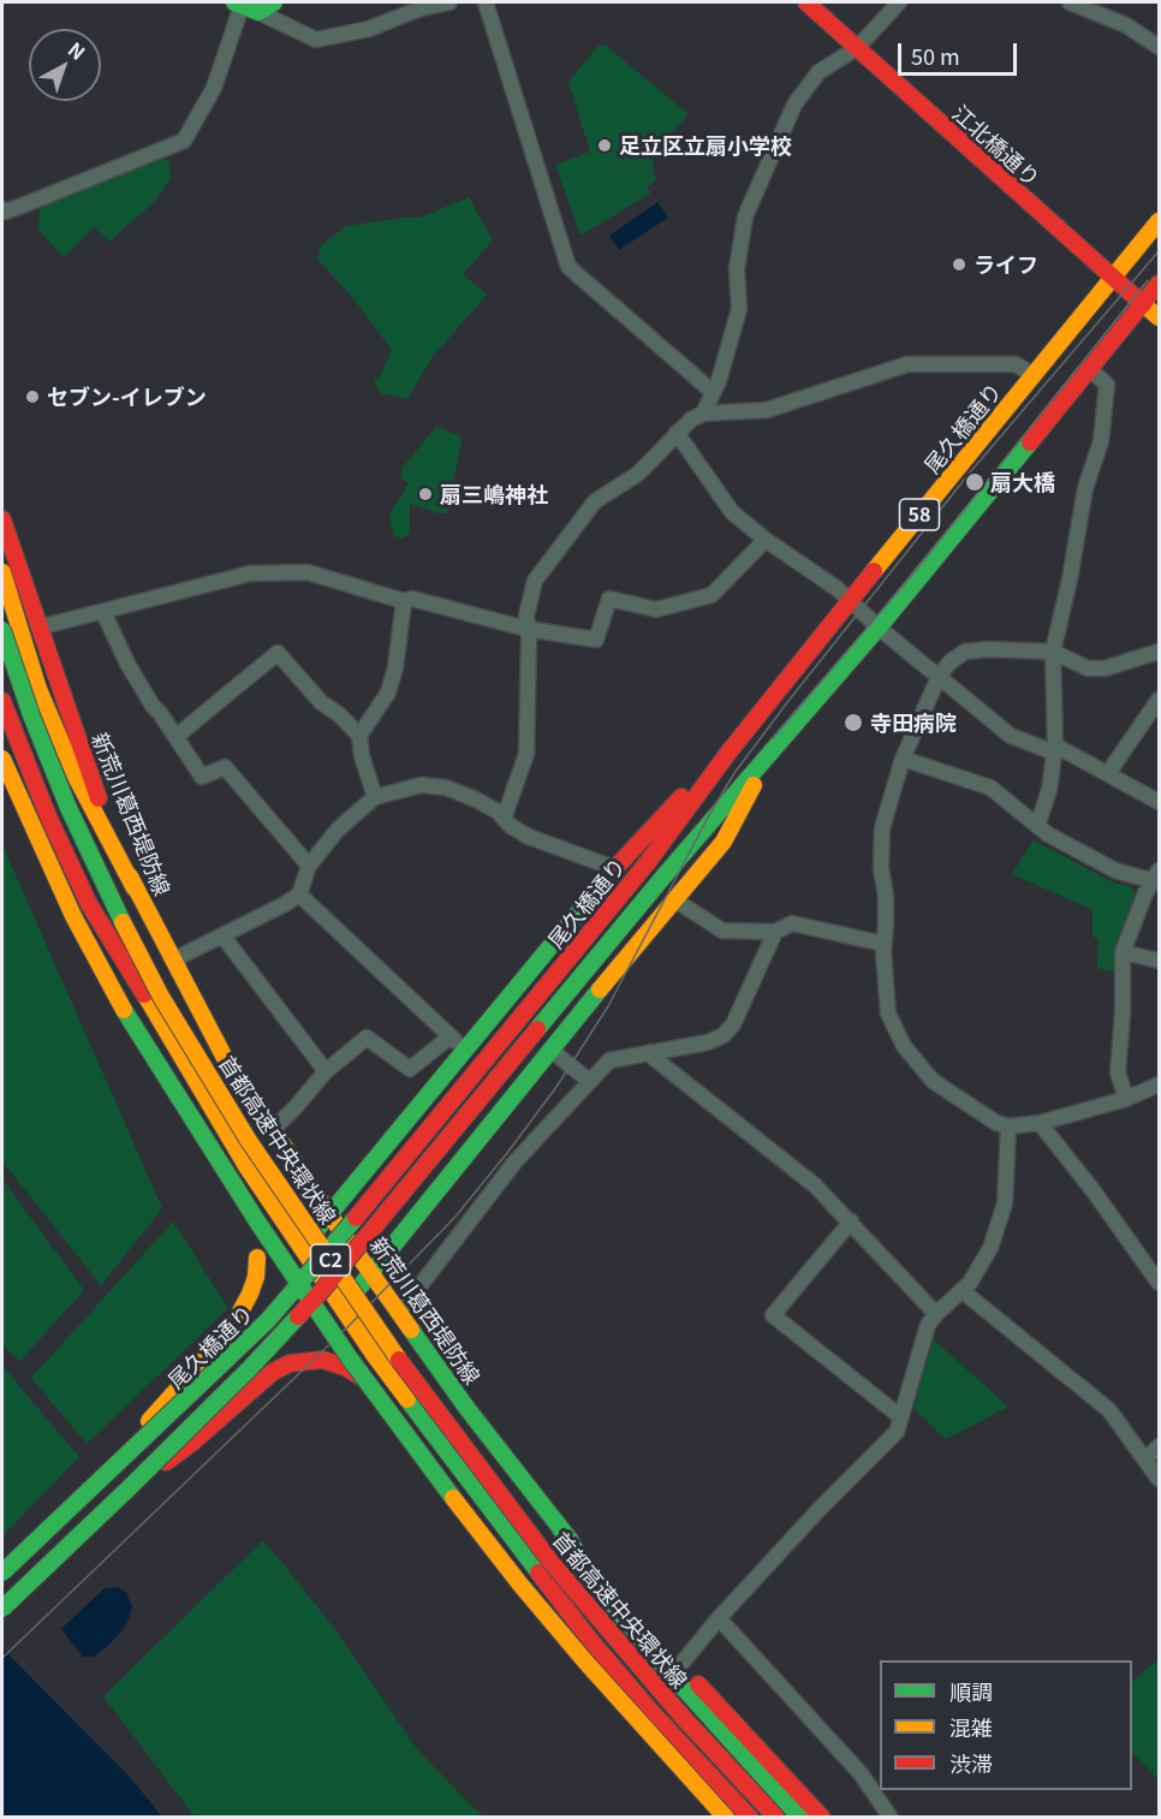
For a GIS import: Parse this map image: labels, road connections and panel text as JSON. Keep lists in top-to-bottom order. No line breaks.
{"streets":{"main road":["江北橋通り","尾久橋通り","58","新荒川葛西堤防線","首都高速中央環状線","C2"]},"crossings":[["江北橋通り","尾久橋通り"]],"places":["足立区立扇小学校","ライフ","セブン-イレブン","扇大橋","扇三嶋神社","寺田病院"],"legend":["順調","混雑","渋滞"],"scale_bar":"50 m","north":"top right"}
